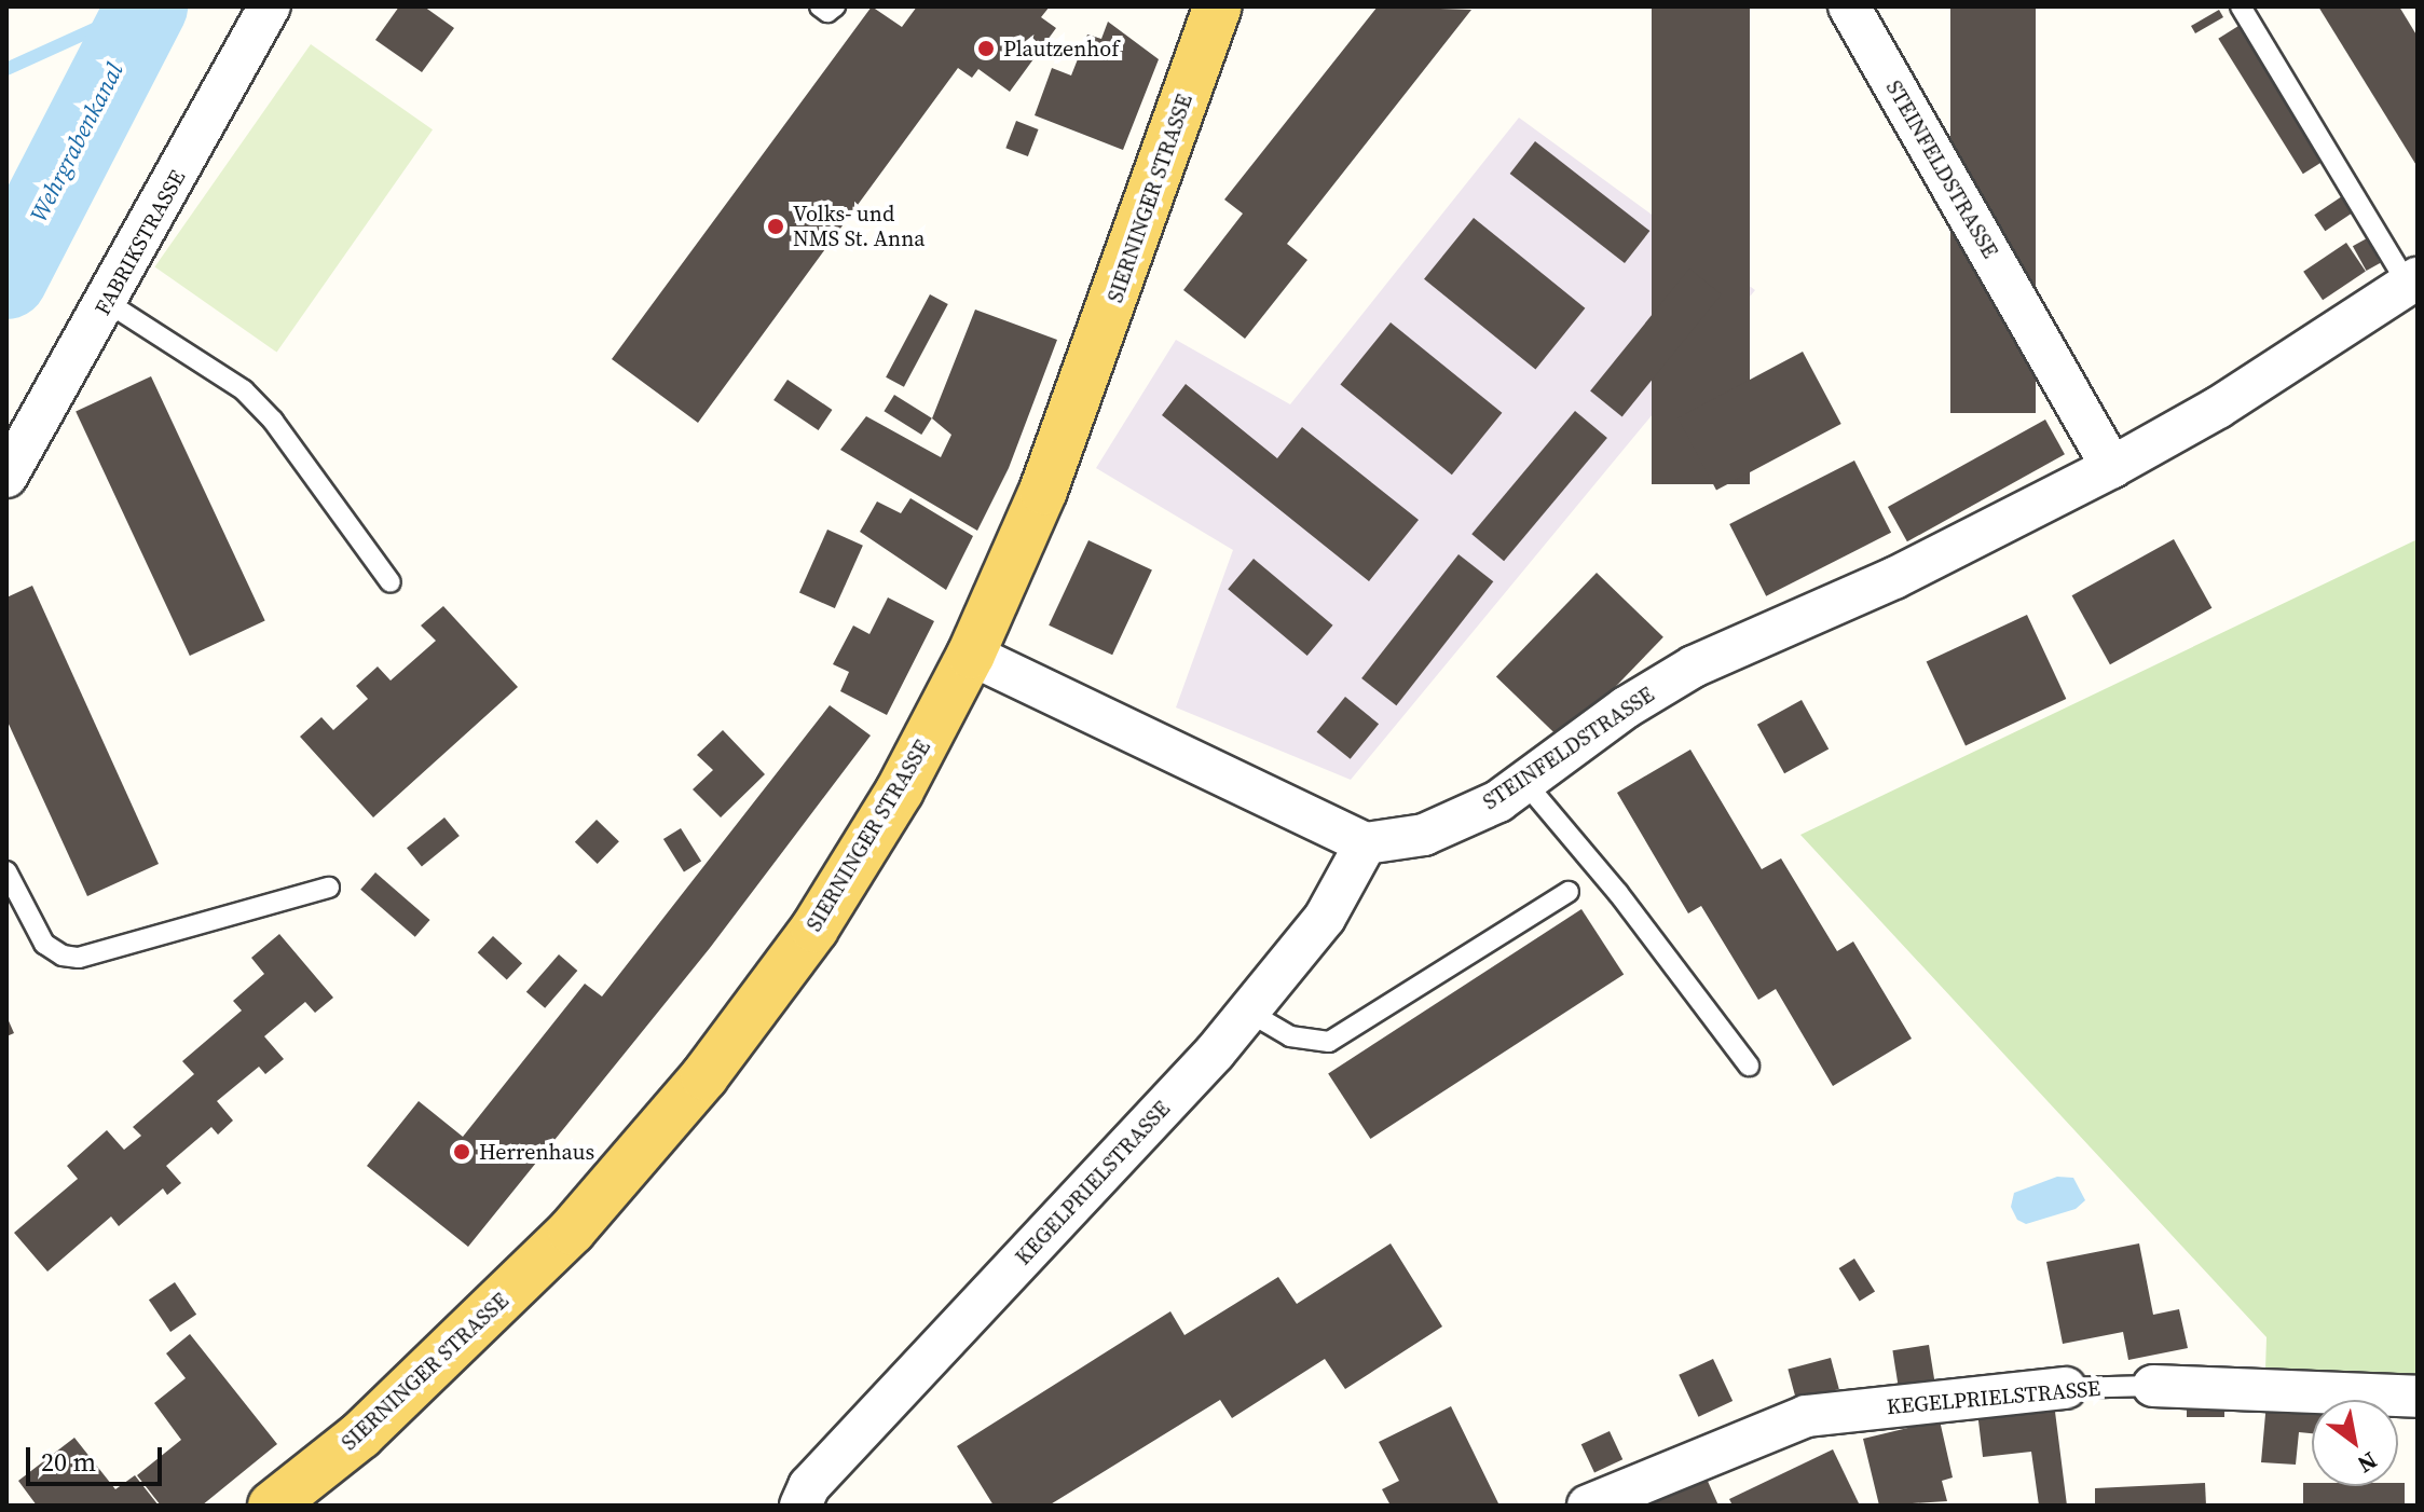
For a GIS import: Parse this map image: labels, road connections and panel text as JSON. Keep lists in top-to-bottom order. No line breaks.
{"streets":{"main road":["SIERNINGER STRASSE"],"street":["STEINFELDSTRASSE","FABRIKSTRASSE","KEGELPRIELSTRASSE"]},"crossings":[["STEINFELDSTRASSE","KEGELPRIELSTRASSE"]],"water":["Wehrgrabenkanal"],"places":["Plautzenhof","Volks- und NMS St. Anna","Herrenhaus"],"scale_bar":"20 m","north":"bottom right"}
